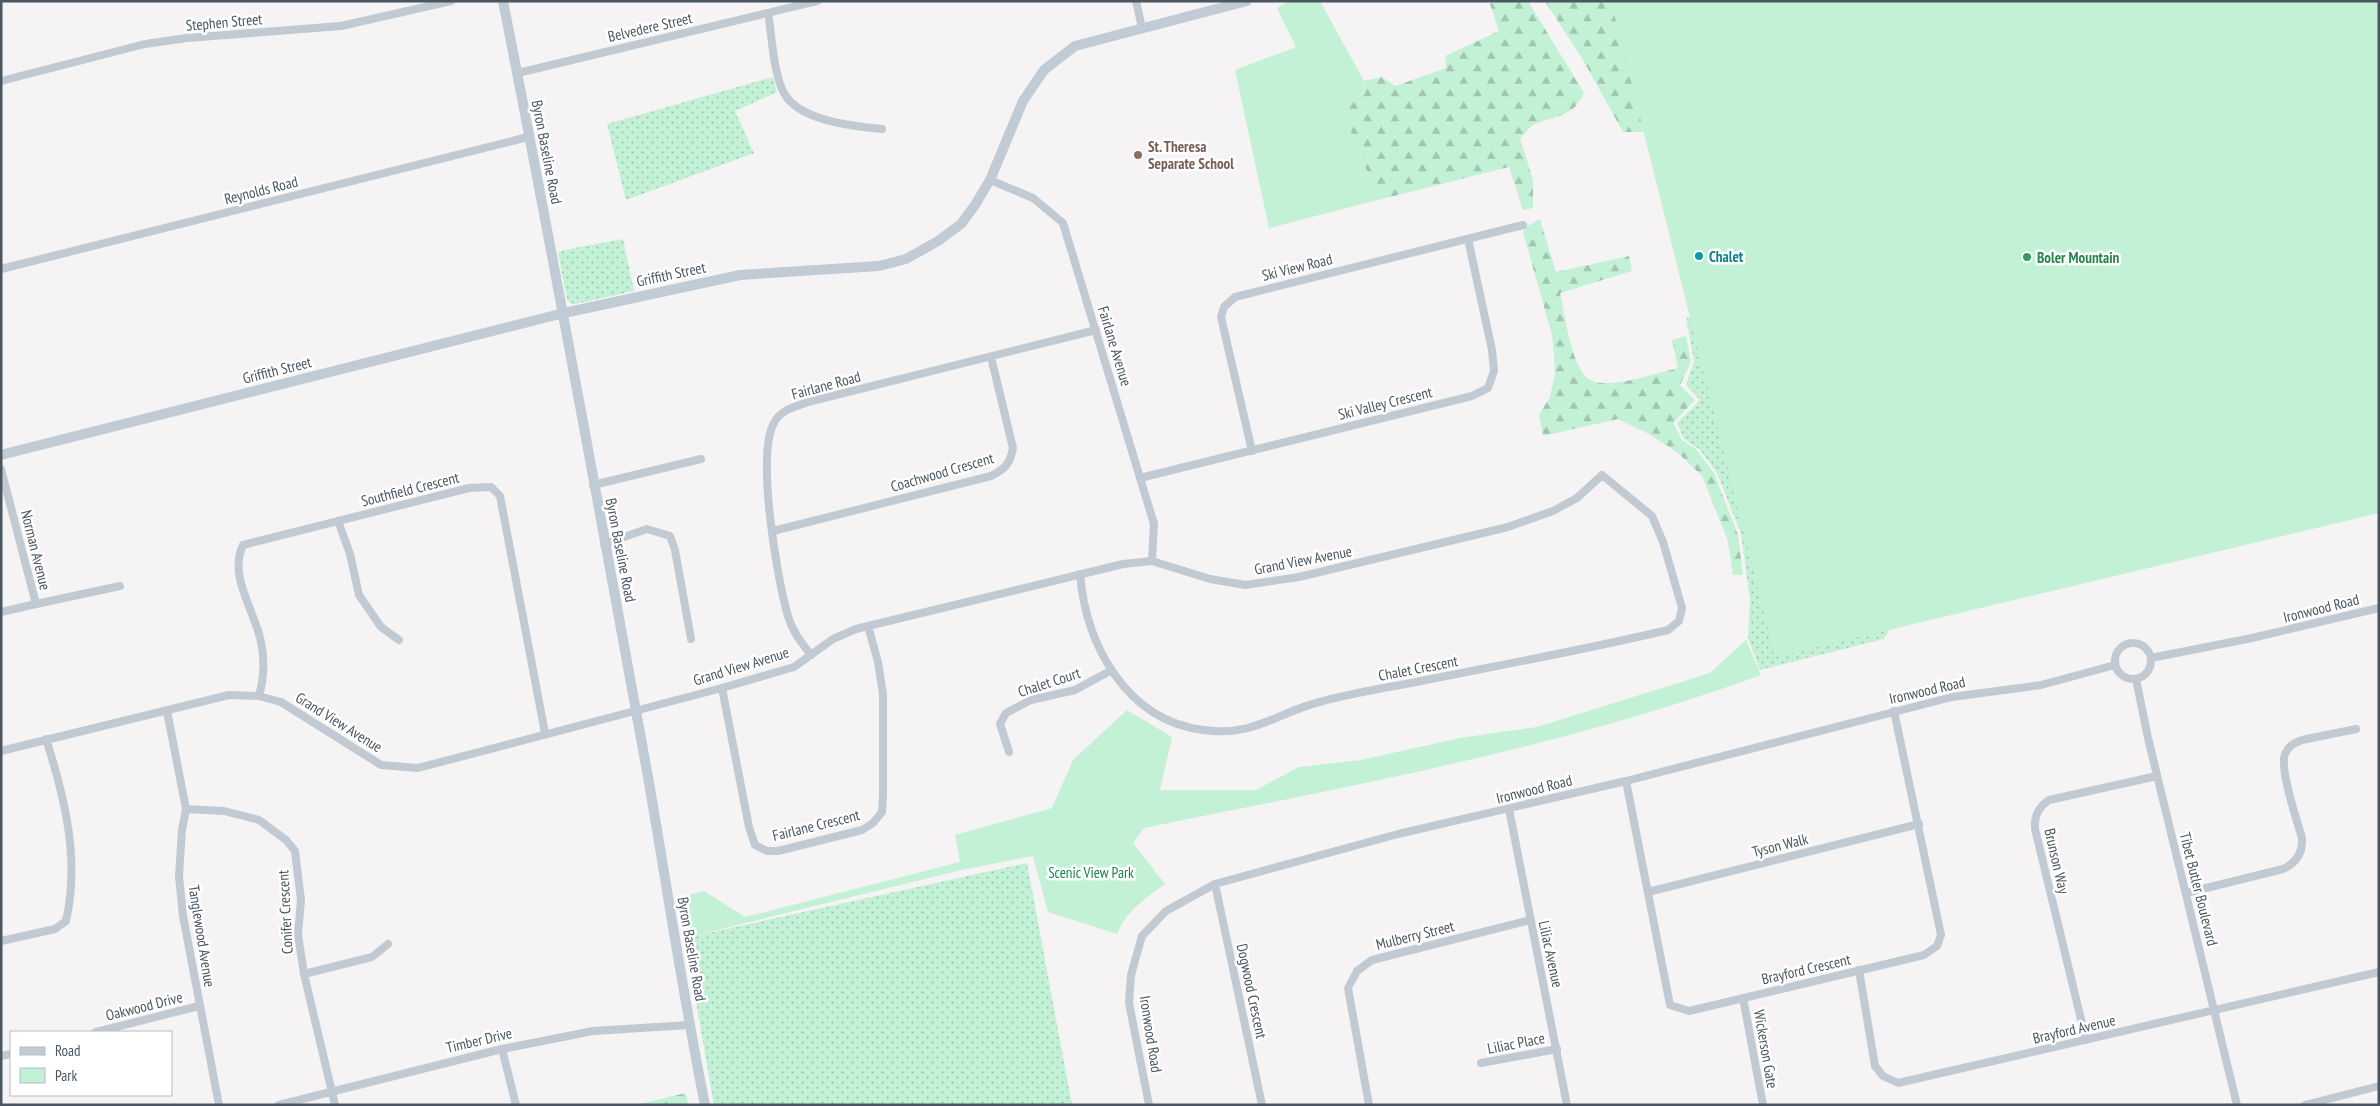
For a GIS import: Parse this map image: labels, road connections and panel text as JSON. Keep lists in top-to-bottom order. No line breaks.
{"streets":{"street":["Stephen Street","Belvedere Street","Byron Baseline Road","Reynolds Road","Ski View Road","Griffith Street","Fairlane Avenue","Fairlane Road","Ski Valley Crescent","Coachwood Crescent","Southfield Crescent","Norman Avenue","Grand View Avenue","Ironwood Road","Chalet Crescent","Chalet Court","Fairlane Crescent","Tyson Walk","Brunson Way","Tibet Butler Boulevard","Conifer Crescent","Mulberry Street","Tanglewood Avenue","Liliac Avenue","Brayford Crescent","Dogwood Crescent","Oakwood Drive","Brayford Avenue","Timber Drive","Liliac Place","Wickerson Gate"]},"crossings":[["Belvedere Street","Byron Baseline Road"],["Byron Baseline Road","Reynolds Road"],["Byron Baseline Road","Griffith Street"],["Byron Baseline Road","Grand View Avenue"],["Byron Baseline Road","Timber Drive"],["Ski View Road","Ski Valley Crescent"],["Griffith Street","Fairlane Avenue"],["Fairlane Avenue","Fairlane Road"],["Fairlane Avenue","Ski Valley Crescent"],["Fairlane Avenue","Grand View Avenue"],["Fairlane Road","Coachwood Crescent"],["Fairlane Road","Grand View Avenue"],["Southfield Crescent","Grand View Avenue"],["Grand View Avenue","Chalet Crescent"],["Grand View Avenue","Fairlane Crescent"],["Grand View Avenue","Tanglewood Avenue"],["Ironwood Road","Tibet Butler Boulevard"],["Ironwood Road","Liliac Avenue"],["Ironwood Road","Brayford Crescent"],["Ironwood Road","Dogwood Crescent"],["Chalet Crescent","Chalet Court"],["Tyson Walk","Brayford Crescent"],["Brunson Way","Tibet Butler Boulevard"],["Brunson Way","Brayford Avenue"],["Tibet Butler Boulevard","Brayford Avenue"],["Conifer Crescent","Tanglewood Avenue"],["Conifer Crescent","Timber Drive"],["Mulberry Street","Liliac Avenue"],["Tanglewood Avenue","Oakwood Drive"],["Liliac Avenue","Liliac Place"],["Brayford Crescent","Brayford Avenue"],["Brayford Crescent","Wickerson Gate"]],"parks":["Scenic View Park"],"places":["St. Theresa Separate School","Chalet","Boler Mountain"],"legend":["Road","Park"]}
